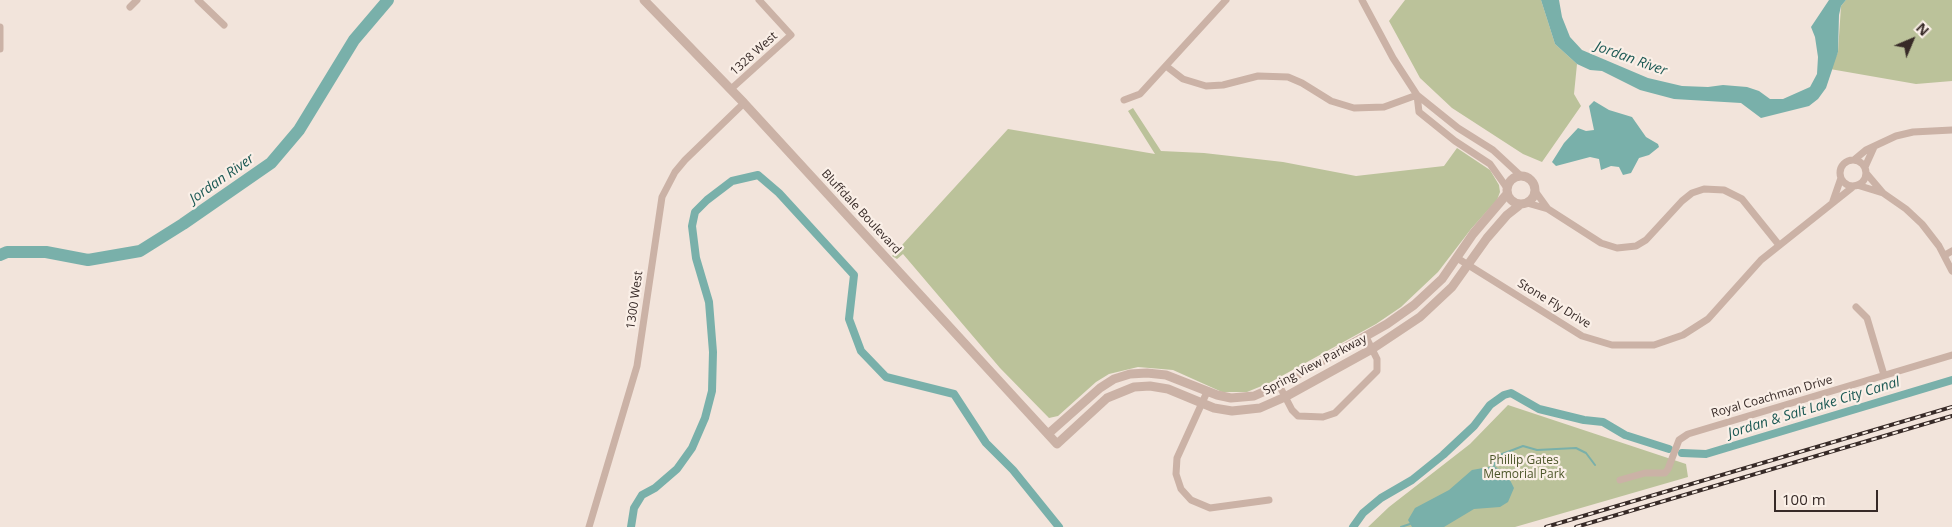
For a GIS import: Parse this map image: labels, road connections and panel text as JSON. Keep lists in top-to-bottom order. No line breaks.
{"streets":{"street":["1328 West","Bluffdale Boulevard","1300 West","Stone Fly Drive","Spring View Parkway","Royal Coachman Drive"]},"crossings":[["1328 West","Bluffdale Boulevard"],["Bluffdale Boulevard","1300 West"],["Bluffdale Boulevard","Spring View Parkway"],["Stone Fly Drive","Spring View Parkway"]],"water":["Jordan River","Jordan & Salt Lake City Canal"],"parks":["Phillip Gates Memorial Park"],"scale_bar":"100 m","north":"top right"}
